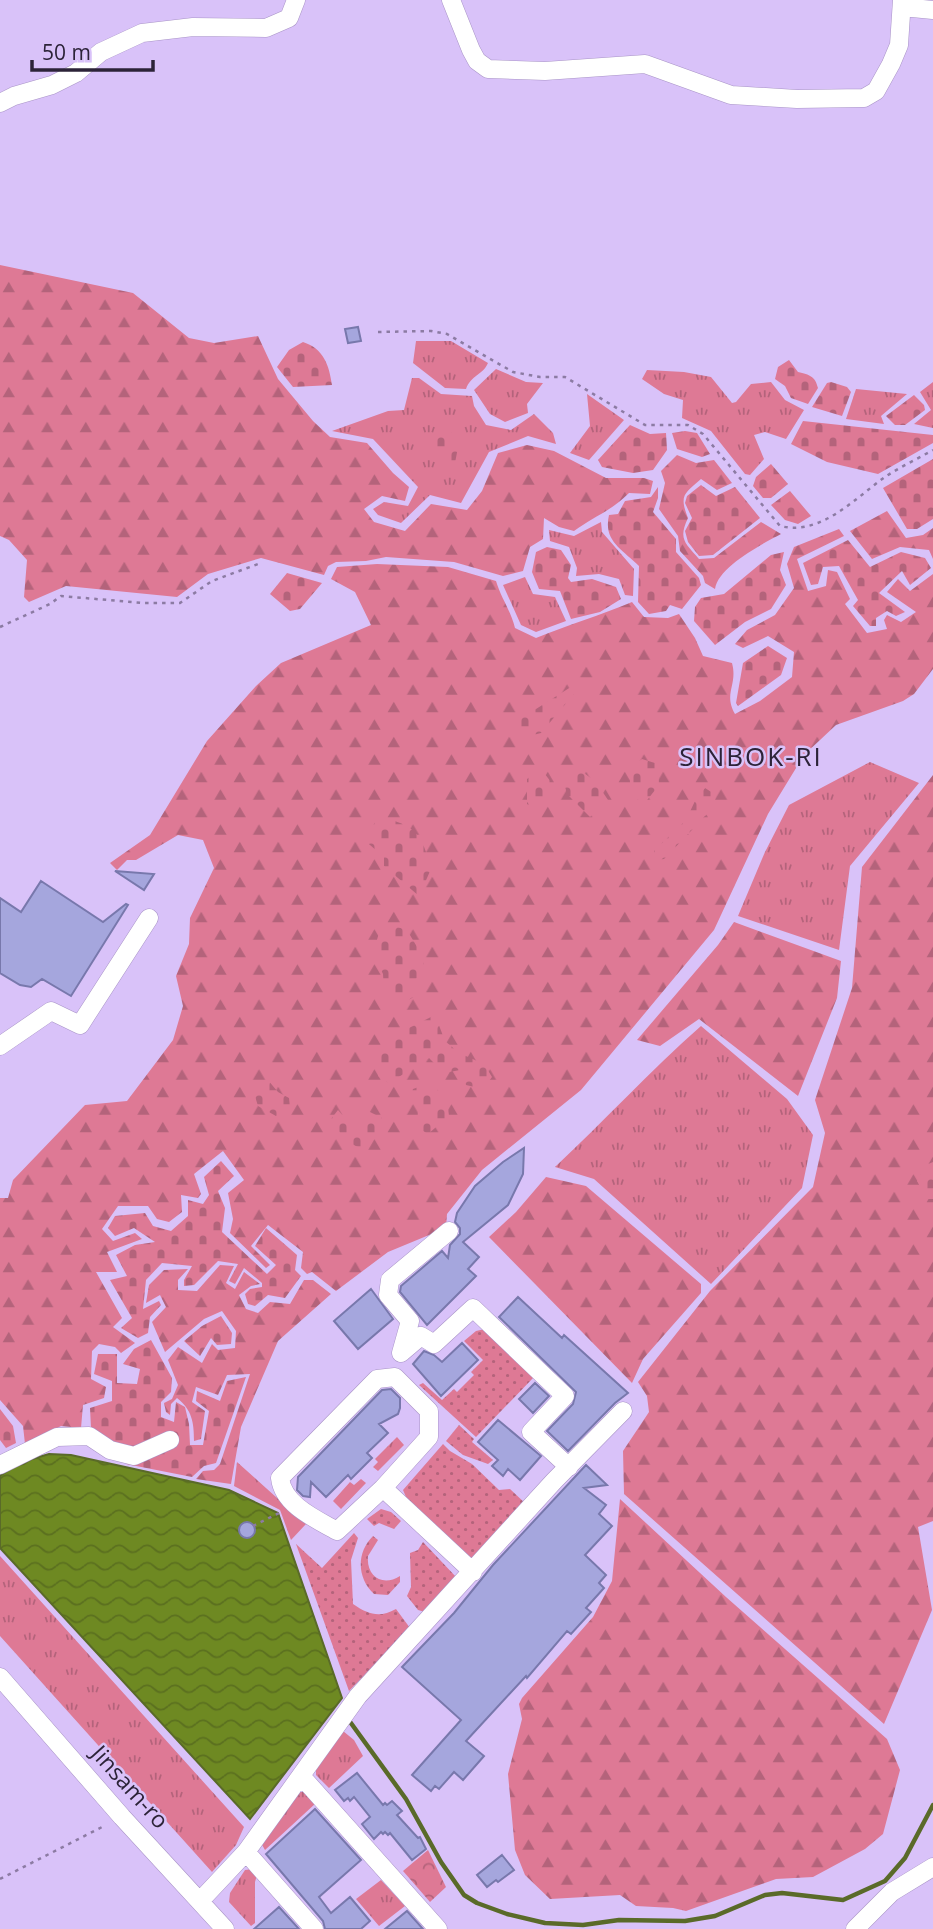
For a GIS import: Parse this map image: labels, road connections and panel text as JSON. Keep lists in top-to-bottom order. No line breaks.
{"streets":{"street":["Jinsam-ro"]},"districts":["SINBOK-RI"],"scale_bar":"50 m"}
